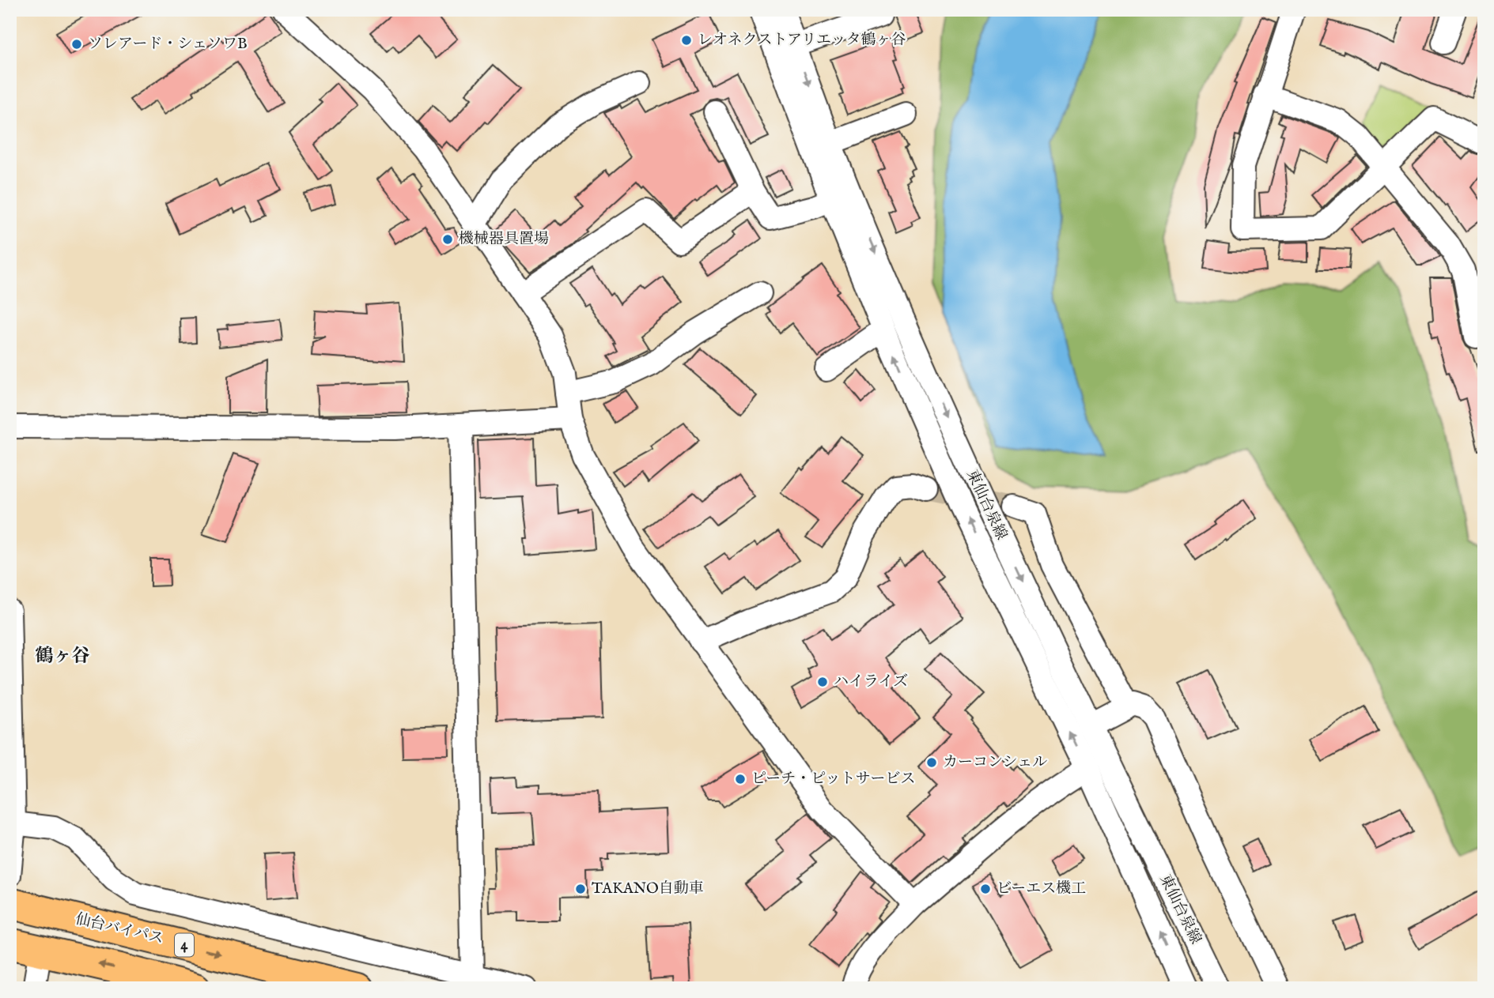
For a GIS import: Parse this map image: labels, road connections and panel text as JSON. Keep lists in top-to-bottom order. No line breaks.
{"streets":{"highway":["仙台バイパス","4"],"street":["東仙台泉線"]},"districts":["鶴ヶ谷"],"places":["レオネクストアリエッタ鶴ヶ谷","ソレアード・シェソワB","機械器具置場","ハイライズ","カーコンシェル","ピーチ・ピットサービス","TAKANO自動車","ビーエス機工"]}
